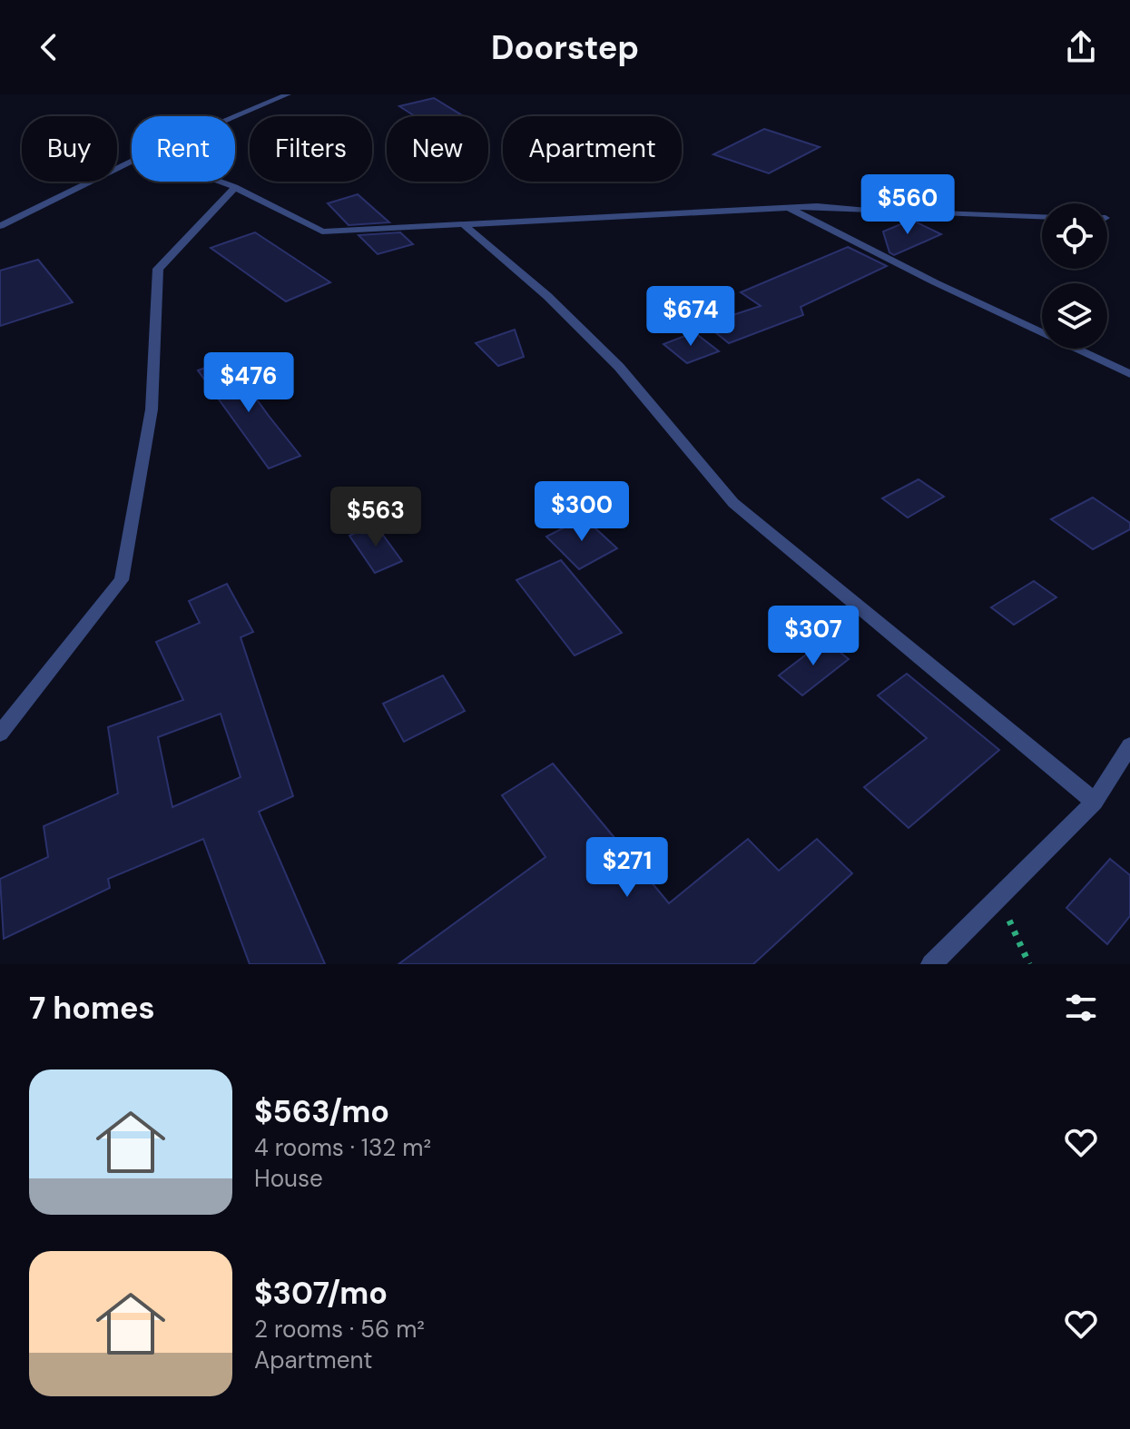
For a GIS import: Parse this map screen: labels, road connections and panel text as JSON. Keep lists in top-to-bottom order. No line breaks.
{"page":{"header":"Doorstep","chip":["Buy","Rent","Filters","New","Apartment"],"price":["$560","$674","$476","$300","$563","$307","$271"],"heading":"7 homes","list":[{"name":"$563/mo","note":"4 rooms · 132 m² · House"},{"name":"$307/mo","note":"2 rooms · 56 m² · Apartment"}]}}
